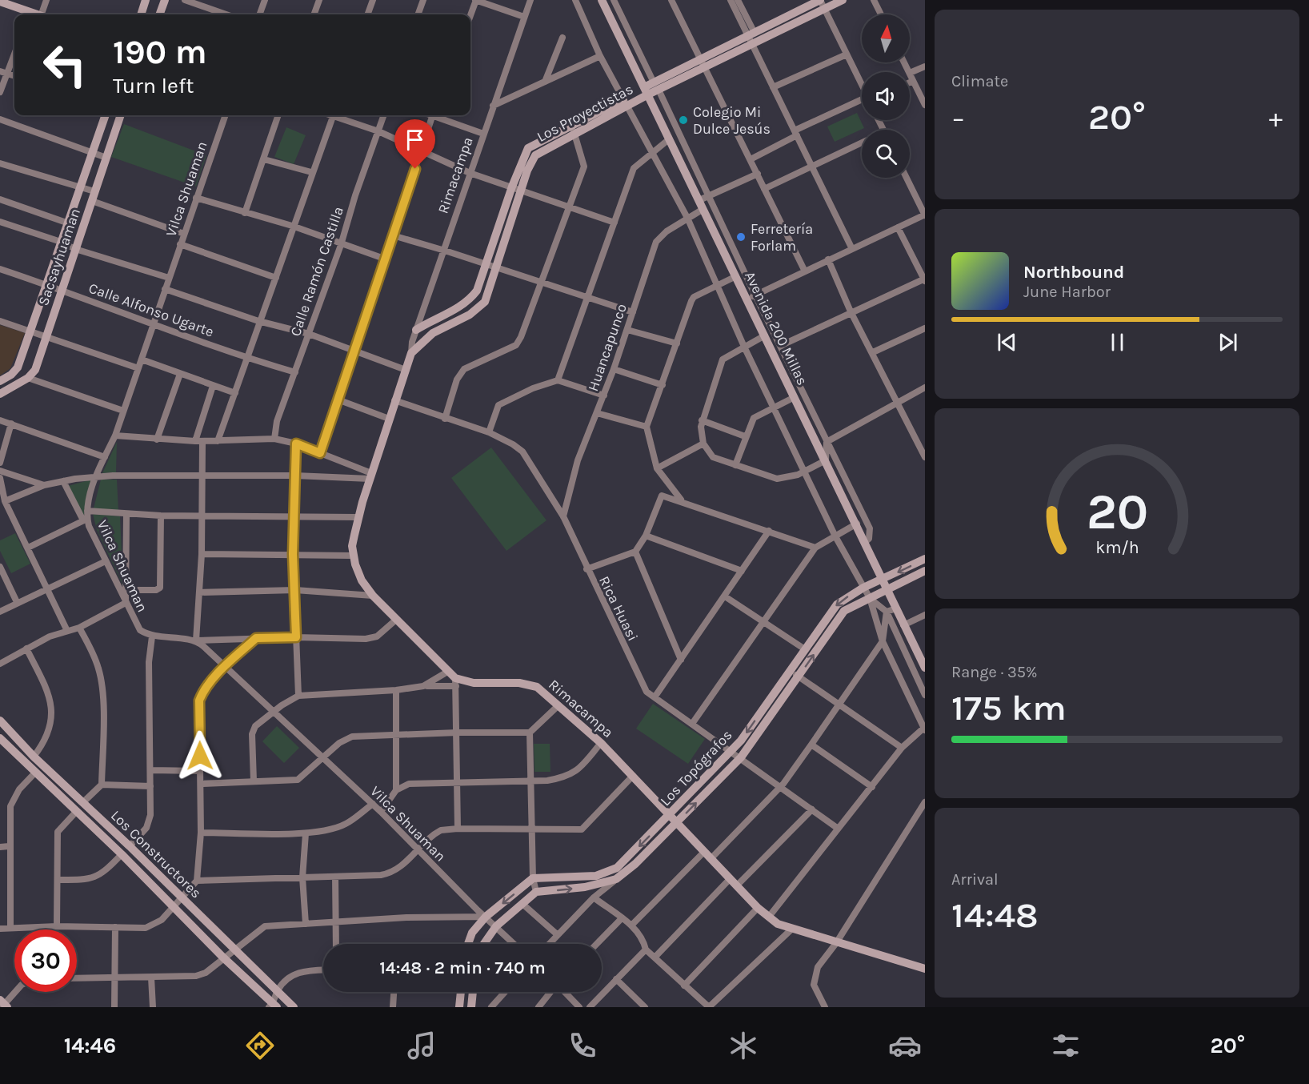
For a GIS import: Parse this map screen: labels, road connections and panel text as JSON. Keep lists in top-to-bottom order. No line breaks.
{"streets":{"main road":["Los Proyectistas","Rimacampa","Sacsayhuaman","Avenida 200 Millas","Los Topógrafos","Los Constructores"],"street":["Vilca Shuaman","Calle Ramón Castilla","Calle Alfonso Ugarte","Huancapunco","Rica Huasi"]},"crossings":[["Los Proyectistas","Rimacampa"],["Los Proyectistas","Avenida 200 Millas"],["Rimacampa","Los Topógrafos"],["Vilca Shuaman","Calle Alfonso Ugarte"],["Sacsayhuaman","Calle Alfonso Ugarte"],["Calle Ramón Castilla","Calle Alfonso Ugarte"],["Avenida 200 Millas","Huancapunco"],["Avenida 200 Millas","Los Topógrafos"],["Huancapunco","Rica Huasi"],["Rica Huasi","Los Topógrafos"]],"places":["Colegio Mi Dulce Jesús","Ferretería Forlam"],"north":"top","page":{"tile":["Climate",["Range · 35%","175 km"],["Arrival","14:48"]],"turn":["190 m","Turn left"],"heat":["−","20°","+"],"song":["Northbound","June Harbor"],"limit":"30","trip":"14:48 · 2 min · 740 m","tabs":["14:46","20°"],"gauge":["20","km/h"]}}
